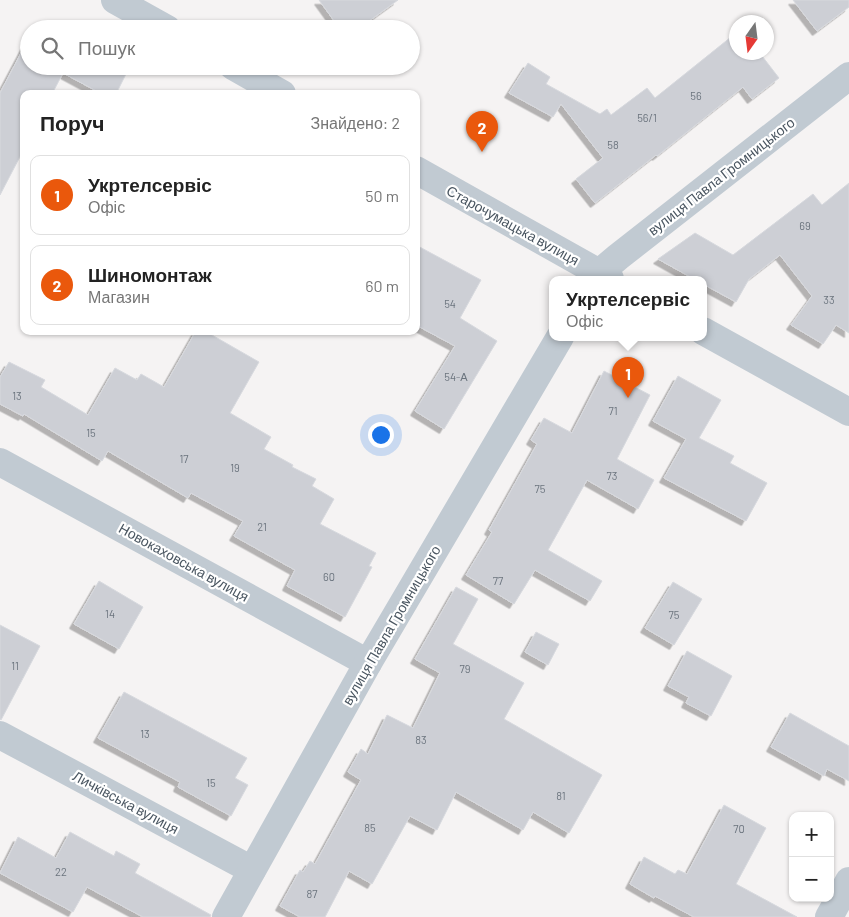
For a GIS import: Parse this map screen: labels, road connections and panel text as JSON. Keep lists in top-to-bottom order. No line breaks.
{"streets":{"street":["вулиця Павла Громницького","Старочумацька вулиця","Новокаховська вулиця","Личківська вулиця"]},"crossings":[["вулиця Павла Громницького","Новокаховська вулиця"],["вулиця Павла Громницького","Личківська вулиця"]],"house_numbers":["56","56/1","58","69","33","54","54-А","13","71","15","17","19","73","75","21","60","77","14","75","11","79","13","83","15","81","85","70","22","87"],"north":"bottom","page":{"search":"Пошук","heading":["Поруч","Знайдено: 2"],"pins":["2","1"],"list":[{"mark":"1","name":"Укртелсервіс","note":"Офіс","value":"50 m"},{"mark":"2","name":"Шиномонтаж","note":"Магазин","value":"60 m"}],"popup":["Укртелсервіс","Офіс"],"map_buttons":["+","−"]}}
